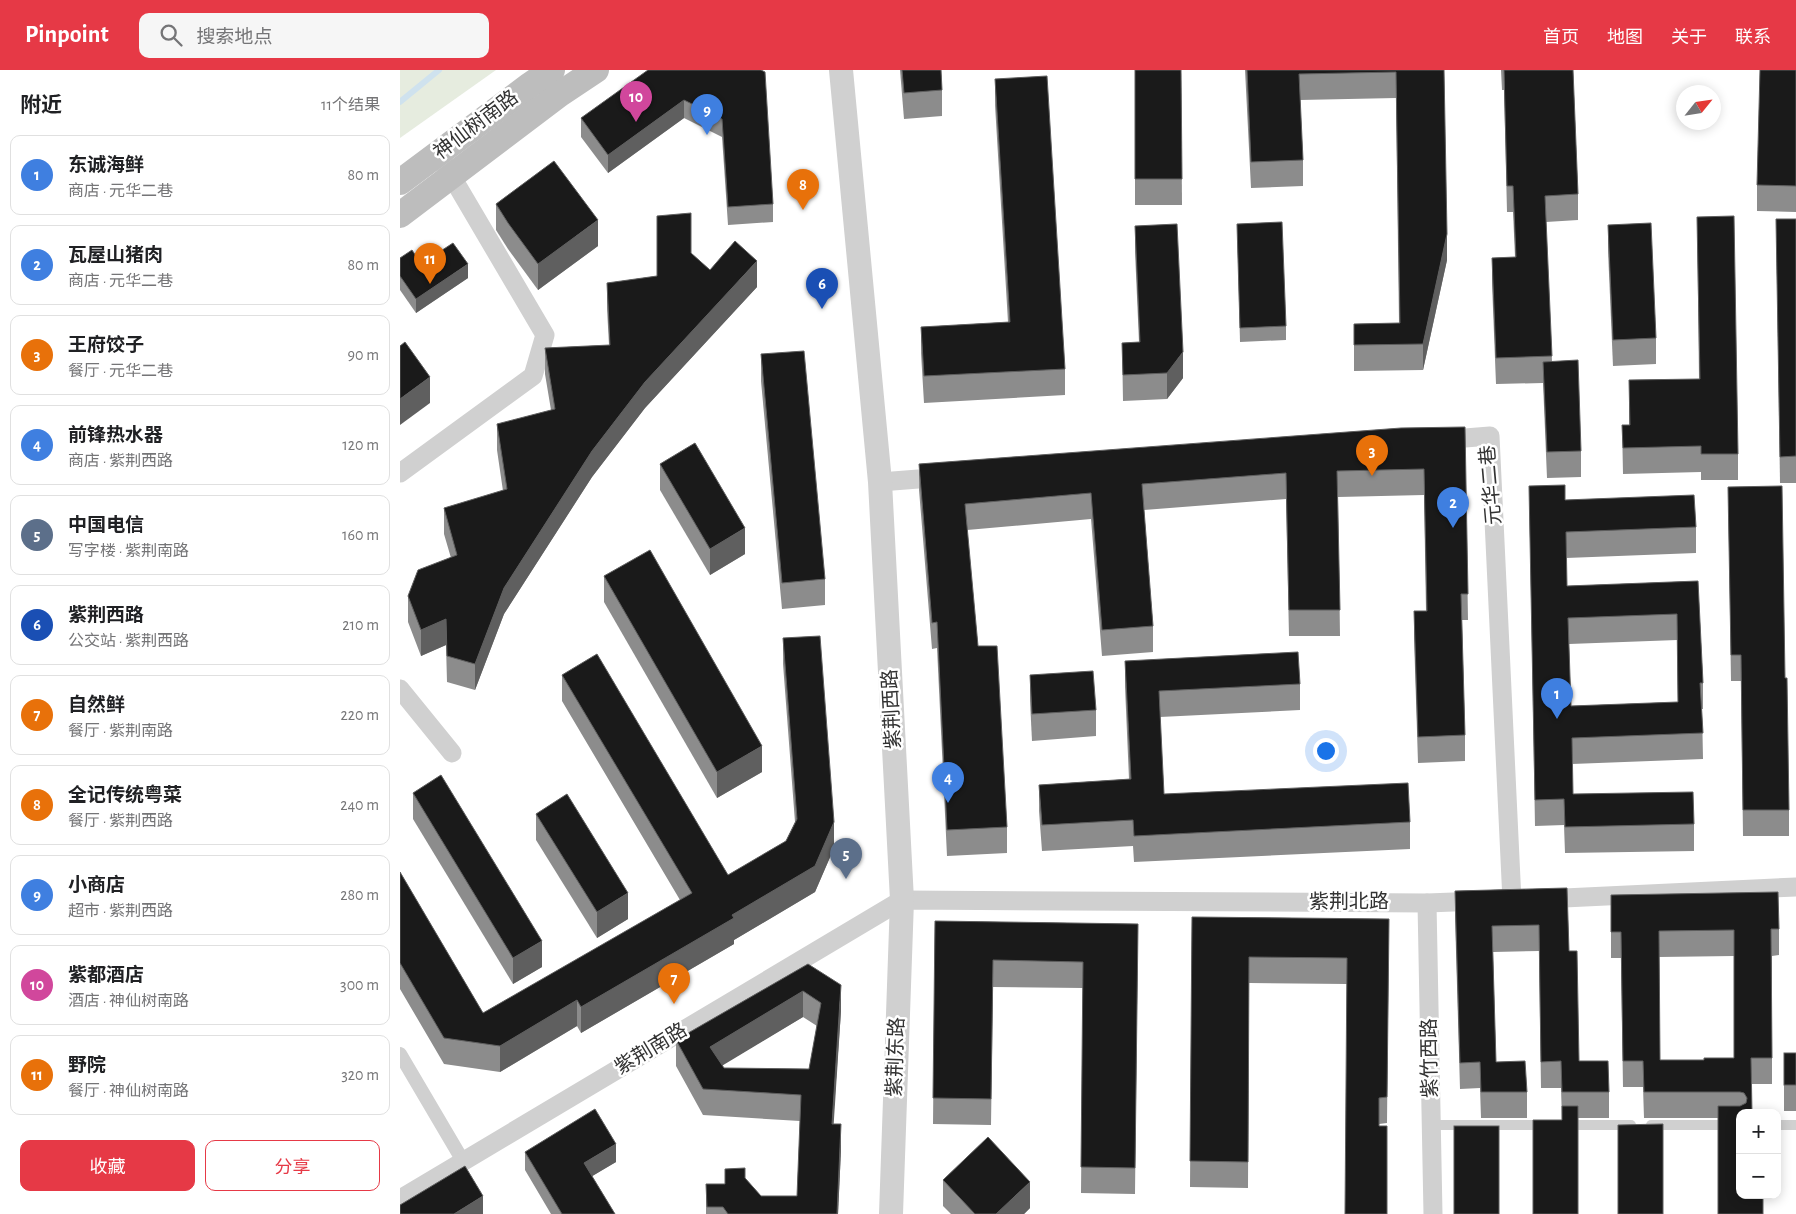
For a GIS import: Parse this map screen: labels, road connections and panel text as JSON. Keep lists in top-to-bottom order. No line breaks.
{"streets":{"main road":["神仙树南路"],"street":["元华二巷","紫荆西路","紫荆北路","紫荆南路","紫荆东路","紫竹西路"]},"crossings":[["元华二巷","紫荆北路"],["紫荆西路","紫荆北路"],["紫荆西路","紫荆南路"],["紫荆西路","紫荆东路"],["紫荆北路","紫荆南路"],["紫荆北路","紫荆东路"],["紫荆北路","紫竹西路"],["紫荆南路","紫荆东路"]],"north":"top right","page":{"header":"Pinpoint","search":"搜索地点","nav":["首页","地图","关于","联系"],"heading":["附近","11个结果"],"pins":["10","9","8","11","6","3","2","1","4","5","7"],"list":[{"mark":"1","name":"东诚海鲜","note":"商店 · 元华二巷","value":"80 m"},{"mark":"2","name":"瓦屋山猪肉","note":"商店 · 元华二巷","value":"80 m"},{"mark":"3","name":"王府饺子","note":"餐厅 · 元华二巷","value":"90 m"},{"mark":"4","name":"前锋热水器","note":"商店 · 紫荆西路","value":"120 m"},{"mark":"5","name":"中国电信","note":"写字楼 · 紫荆南路","value":"160 m"},{"mark":"6","name":"紫荆西路","note":"公交站 · 紫荆西路","value":"210 m"},{"mark":"7","name":"自然鲜","note":"餐厅 · 紫荆南路","value":"220 m"},{"mark":"8","name":"全记传统粤菜","note":"餐厅 · 紫荆西路","value":"240 m"},{"mark":"9","name":"小商店","note":"超市 · 紫荆西路","value":"280 m"},{"mark":"10","name":"紫都酒店","note":"酒店 · 神仙树南路","value":"300 m"},{"mark":"11","name":"野院","note":"餐厅 · 神仙树南路","value":"320 m"}],"map_buttons":["+","−"],"buttons":["收藏","分享"]}}
